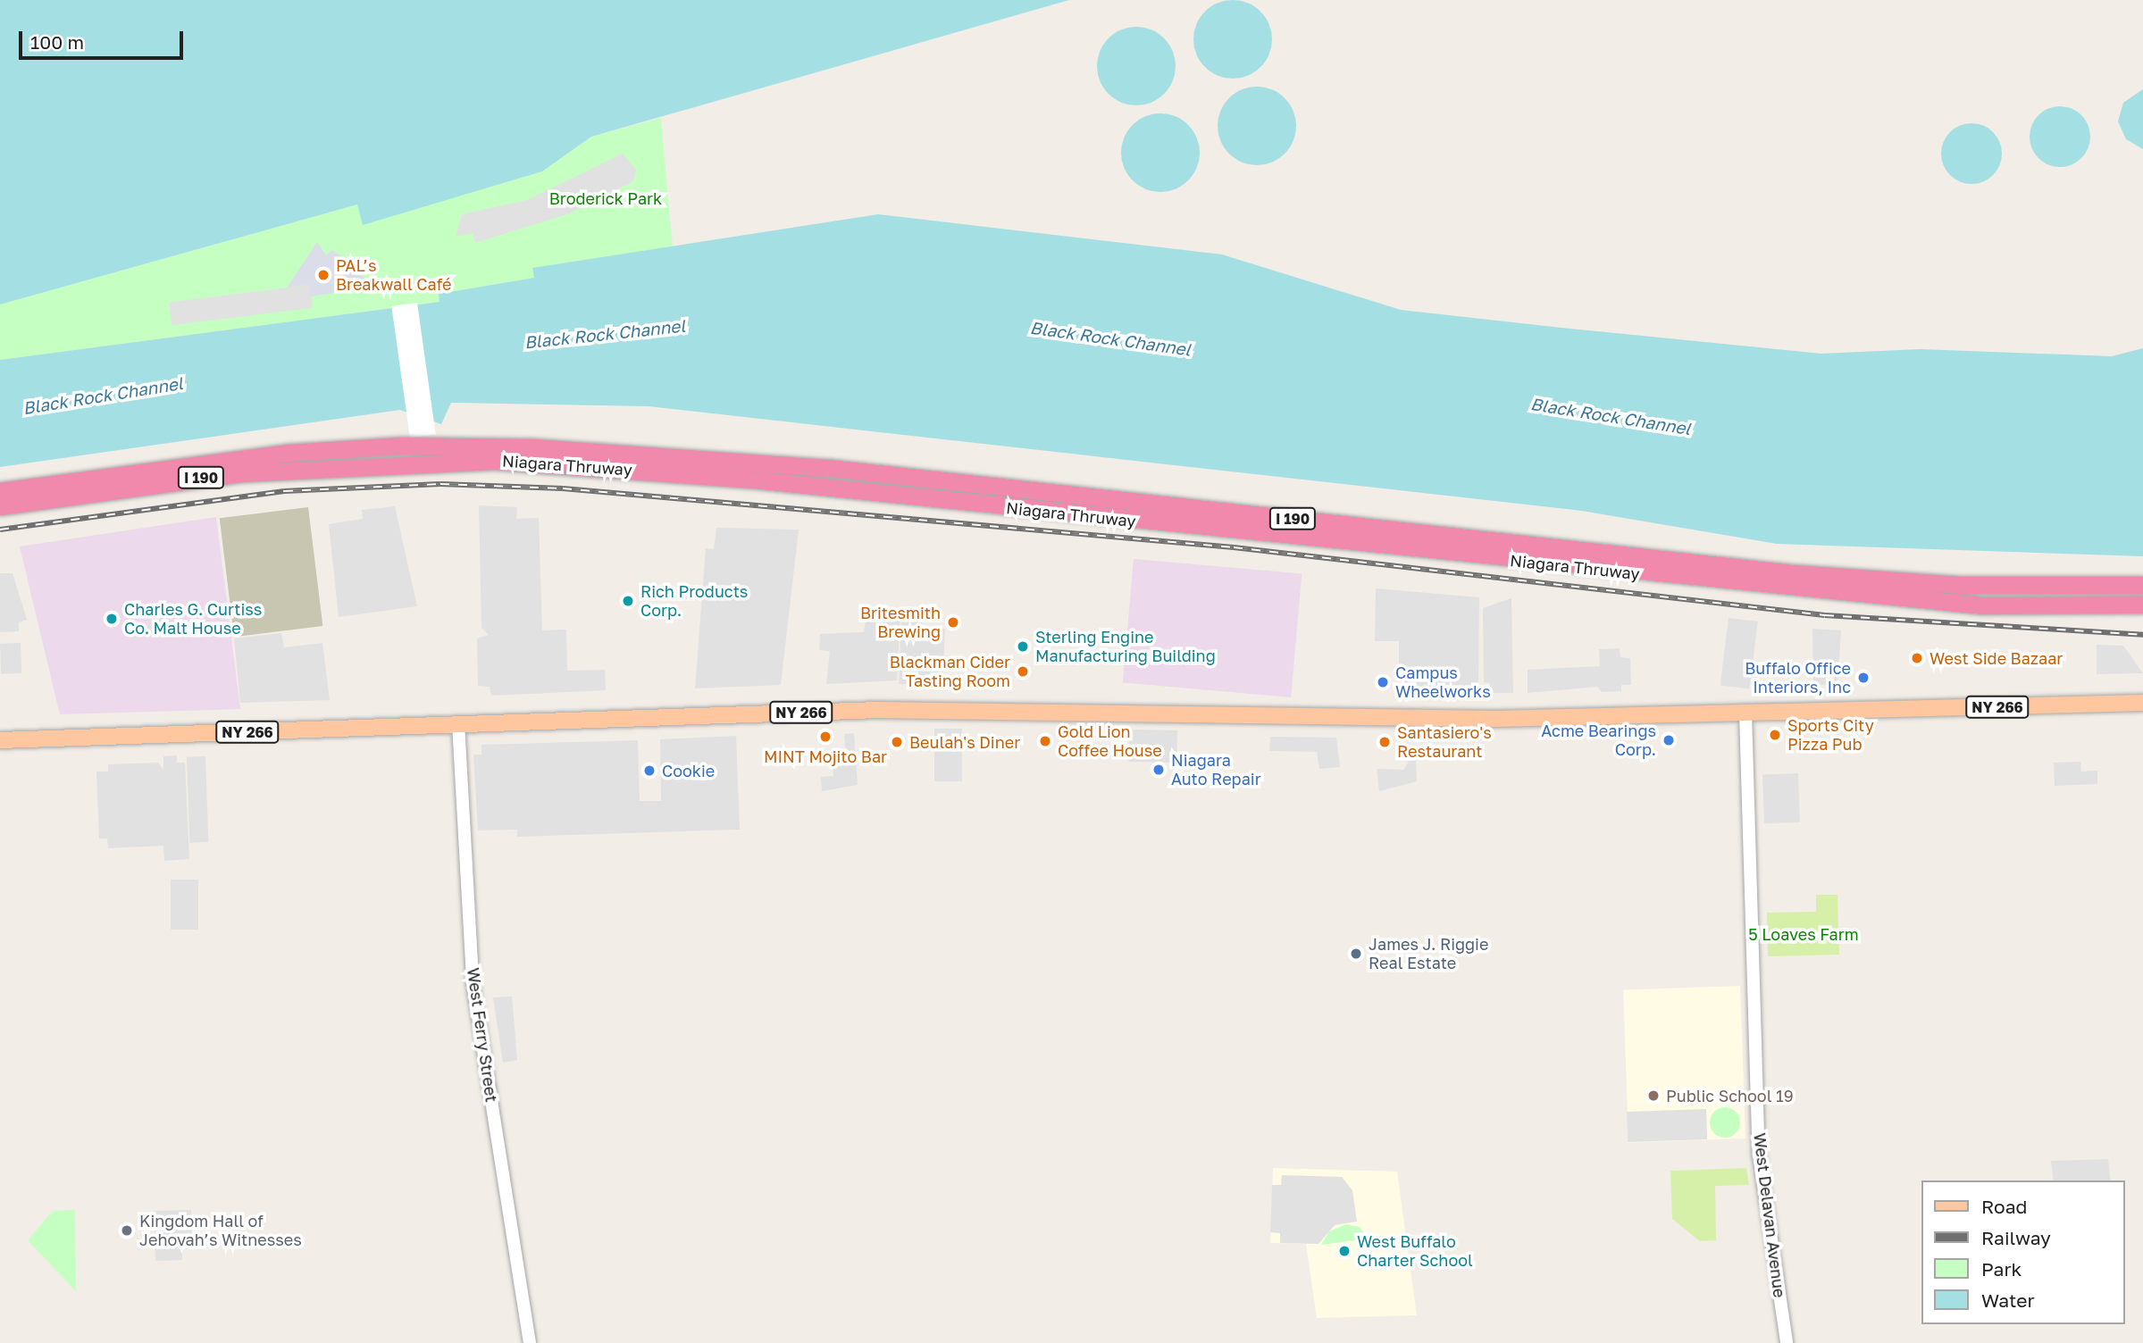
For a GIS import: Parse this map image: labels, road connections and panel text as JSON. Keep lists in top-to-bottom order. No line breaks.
{"streets":{"highway":["Niagara Thruway","I 190"],"main road":["NY 266"],"street":["West Ferry Street","West Delavan Avenue"]},"crossings":[["NY 266","West Ferry Street"],["NY 266","West Delavan Avenue"]],"water":["Black Rock Channel"],"parks":["Broderick Park","5 Loaves Farm"],"places":["PAL’s Breakwall Café","Rich Products Corp.","Charles G. Curtiss Co. Malt House","Britesmith Brewing","Sterling Engine Manufacturing Building","West Side Bazaar","Blackman Cider Tasting Room","Buffalo Office Interiors, Inc","Campus Wheelworks","Sports City Pizza Pub","MINT Mojito Bar","Acme Bearings Corp.","Gold Lion Coffee House","Beulah's Diner","Santasiero's Restaurant","Niagara Auto Repair","Cookie","James J. Riggie Real Estate","Public School 19","Kingdom Hall of Jehovah’s Witnesses","West Buffalo Charter School"],"legend":["Road","Railway","Park","Water"],"scale_bar":"100 m"}
